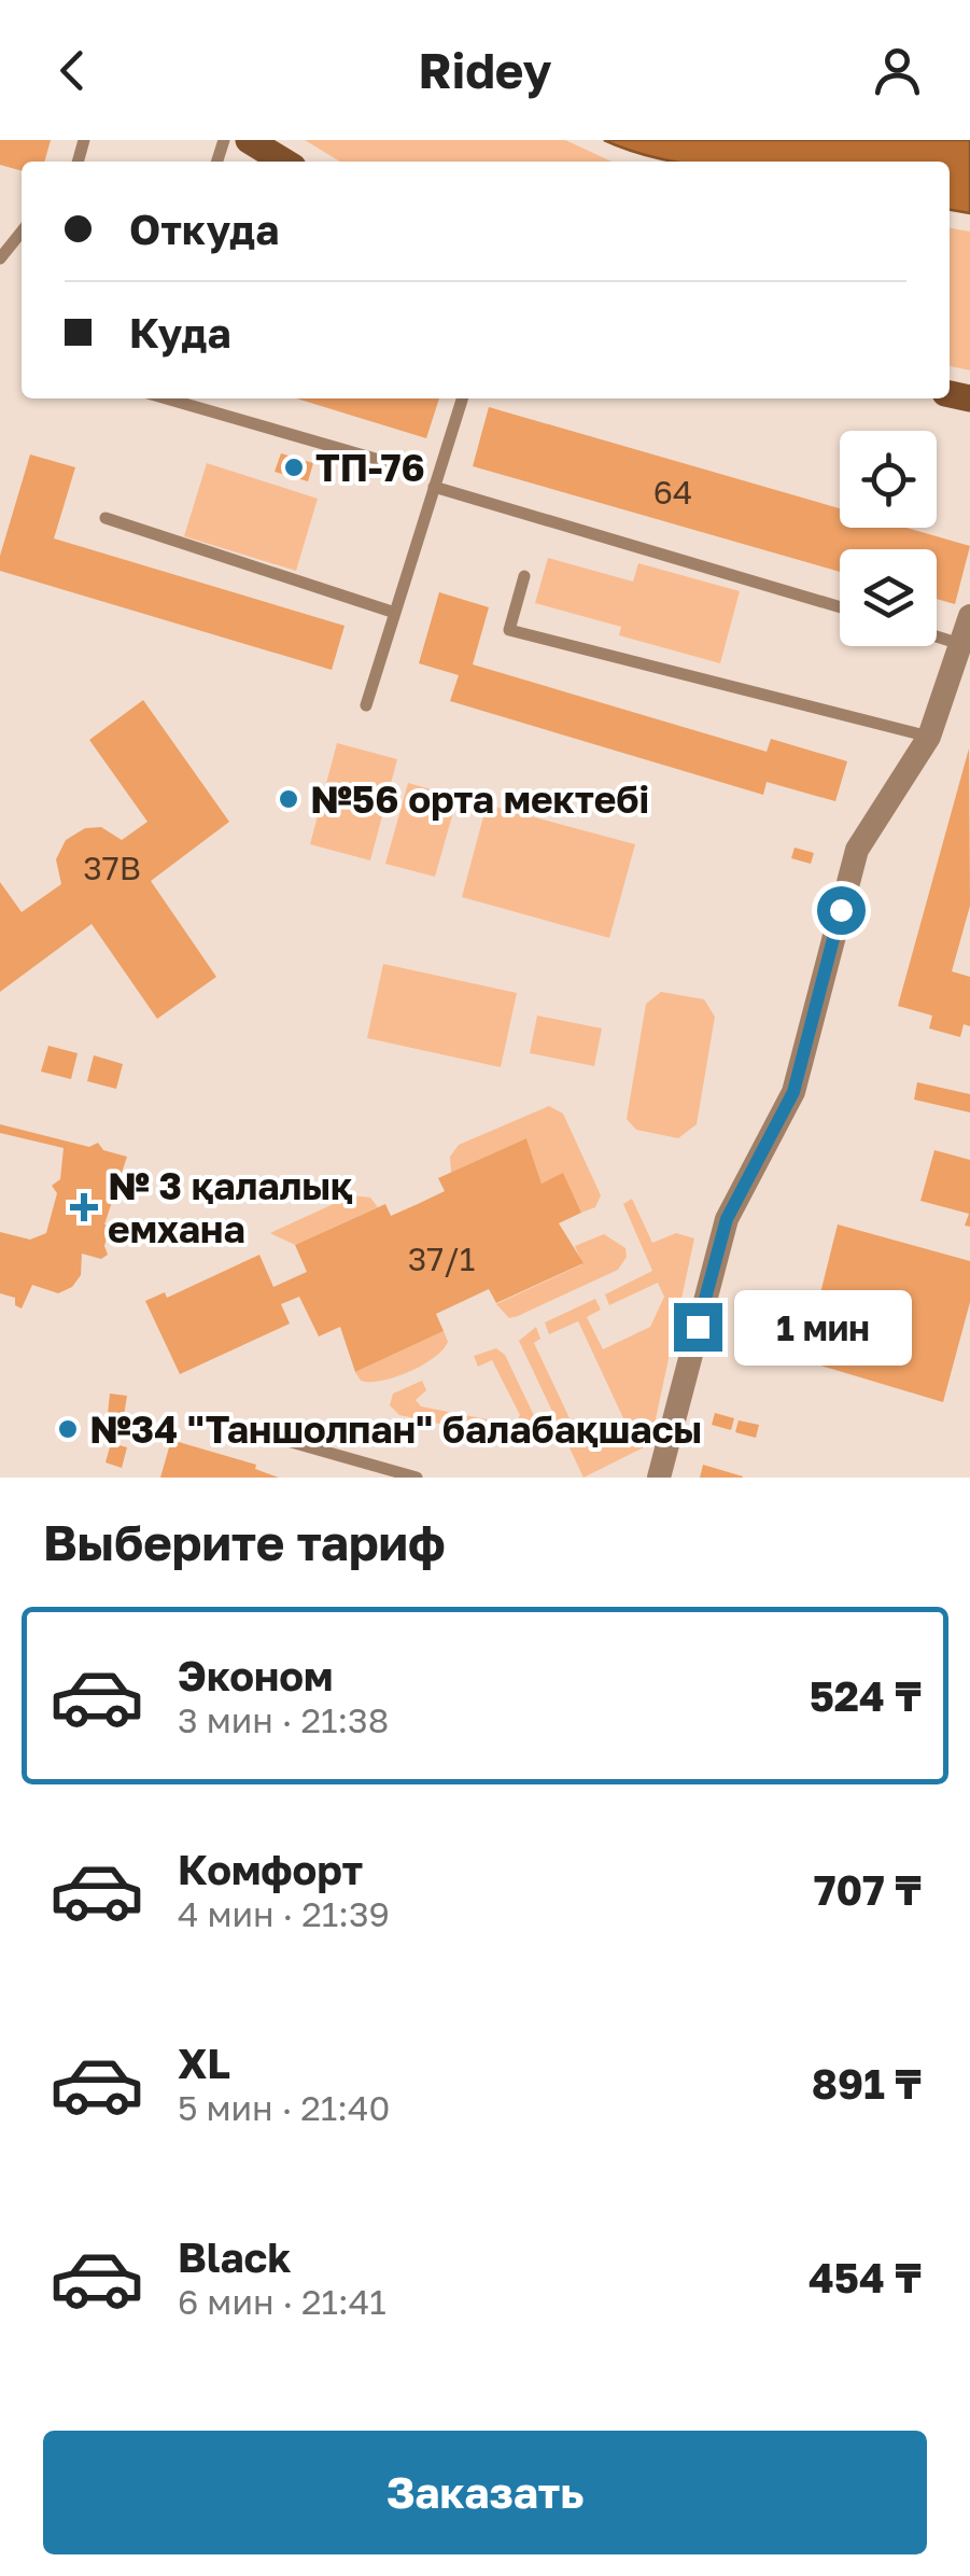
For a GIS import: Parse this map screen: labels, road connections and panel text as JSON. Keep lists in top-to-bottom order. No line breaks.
{"places":{"other":["ТП-76","№56 орта мектебі","№34 \"Таншолпан\" балабақшасы"],"health":["№ 3 қалалық емхана"]},"house_numbers":["64","37В","37/1"],"page":{"header":"Ridey","banner":["Откуда","Куда"],"bubble":"1 мин","heading":"Выберите тариф","list":[{"name":"Эконом","note":"3 мин · 21:38","value":"524 ₸"},{"name":"Комфорт","note":"4 мин · 21:39","value":"707 ₸"},{"name":"XL","note":"5 мин · 21:40","value":"891 ₸"},{"name":"Black","note":"6 мин · 21:41","value":"454 ₸"}],"buttons":"Заказать"}}
